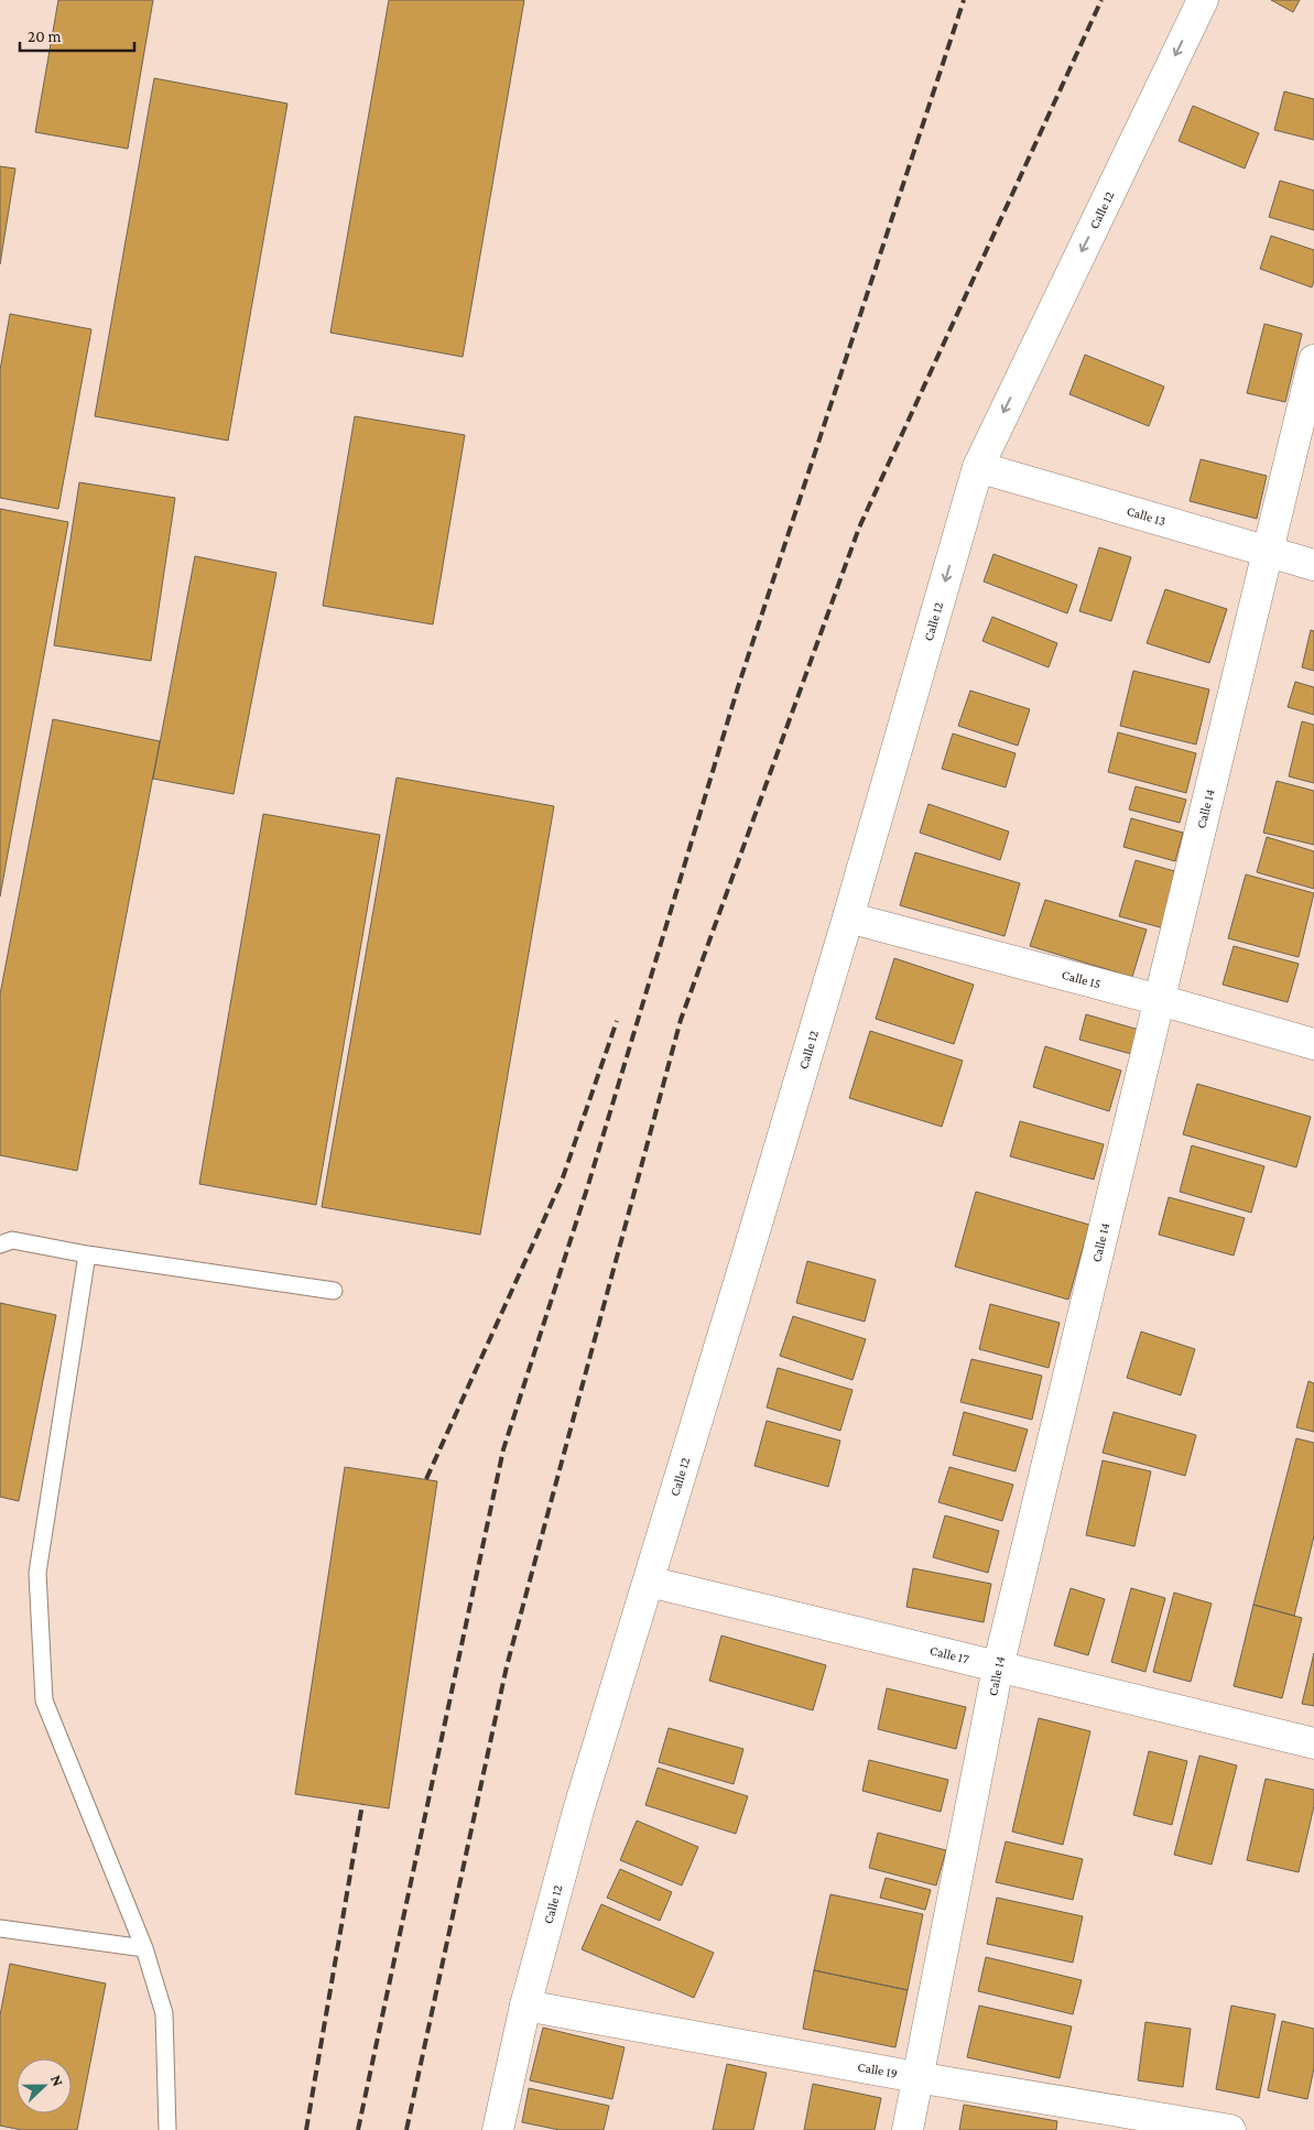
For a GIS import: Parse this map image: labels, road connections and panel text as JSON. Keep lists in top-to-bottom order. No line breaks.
{"streets":{"street":["Calle 12","Calle 13","Calle 14","Calle 15","Calle 17","Calle 19"]},"crossings":[["Calle 12","Calle 13"],["Calle 12","Calle 15"],["Calle 12","Calle 17"],["Calle 12","Calle 19"],["Calle 13","Calle 14"],["Calle 14","Calle 15"],["Calle 14","Calle 17"],["Calle 14","Calle 19"]],"one_way":["Calle 12"],"scale_bar":"20 m","north":"right"}
